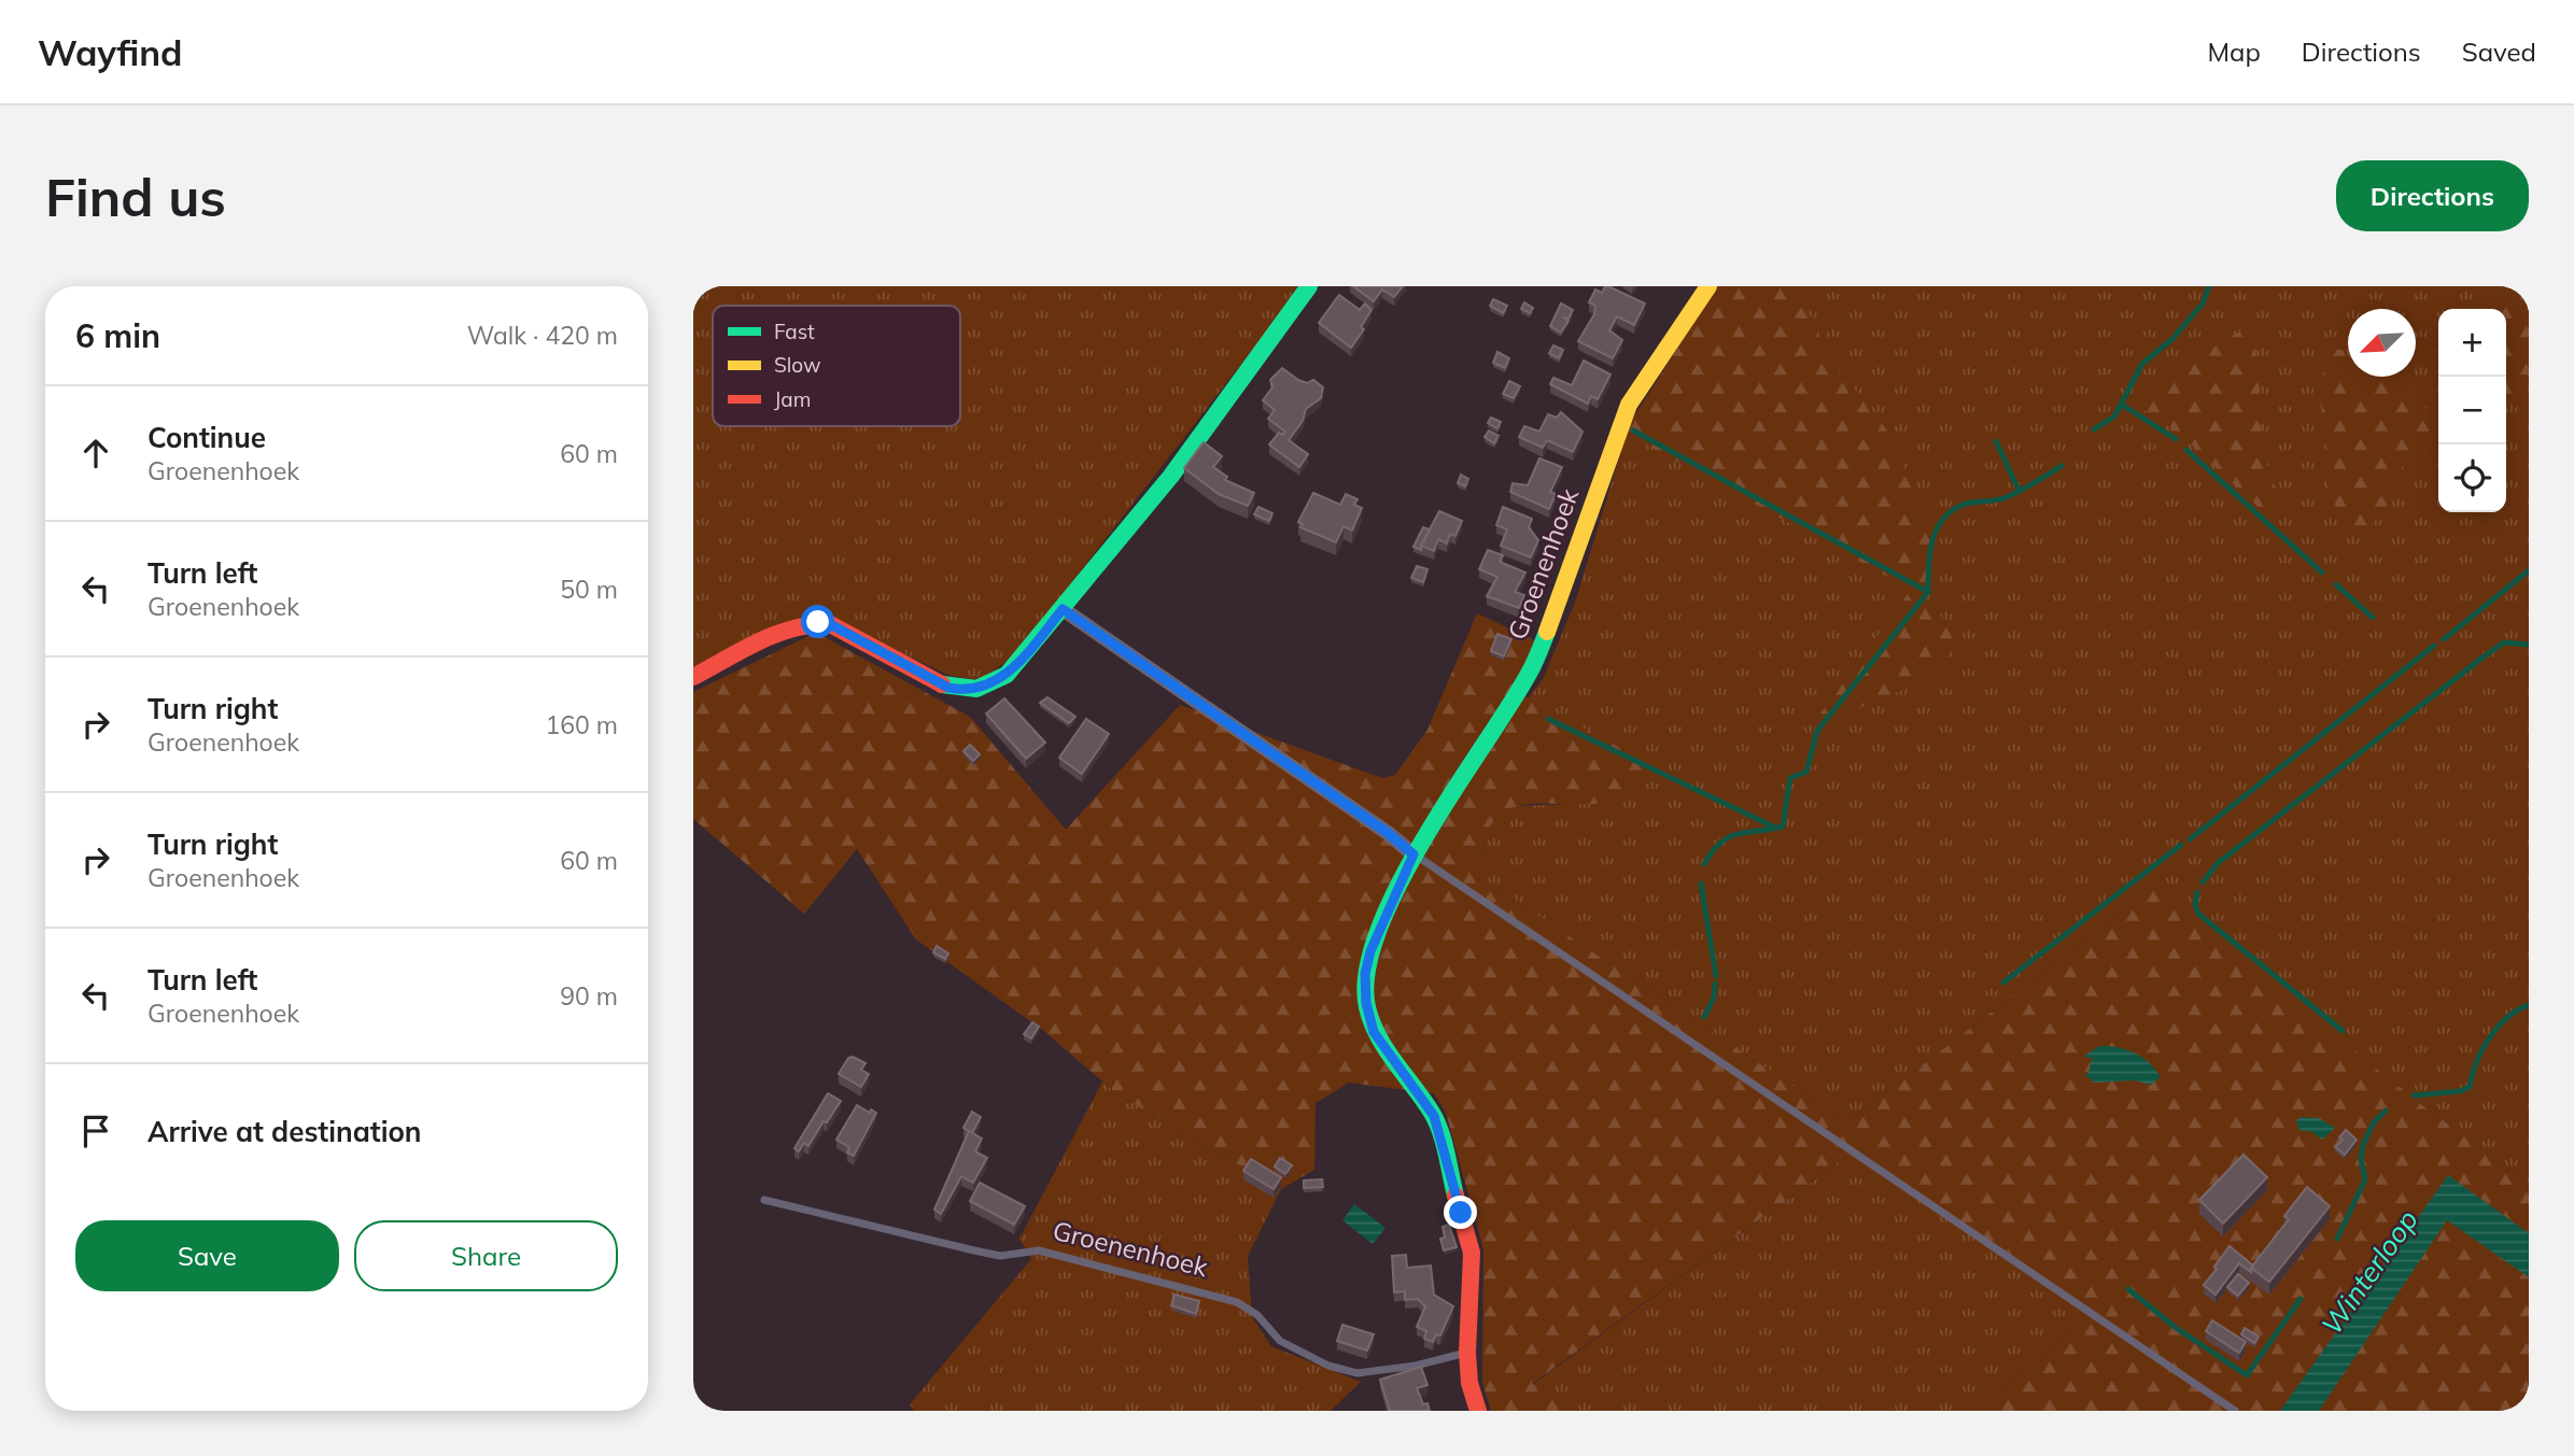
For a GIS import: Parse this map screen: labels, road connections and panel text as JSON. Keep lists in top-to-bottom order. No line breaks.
{"streets":{"street":["Groenenhoek"]},"water":["Winterloop"],"legend":["Fast","Slow","Jam"],"north":"bottom left","page":{"header":"Wayfind","nav":["Map","Directions","Saved"],"buttons":["Directions",["Save","Share"]],"title":"Find us","heading":["6 min","Walk · 420 m"],"map_buttons":["+","−"],"list":[["Continue","Groenenhoek","60 m"],["Turn left","Groenenhoek","50 m"],["Turn right","Groenenhoek","160 m"],["Turn right","Groenenhoek","60 m"],["Turn left","Groenenhoek","90 m"],"Arrive at destination"]}}
